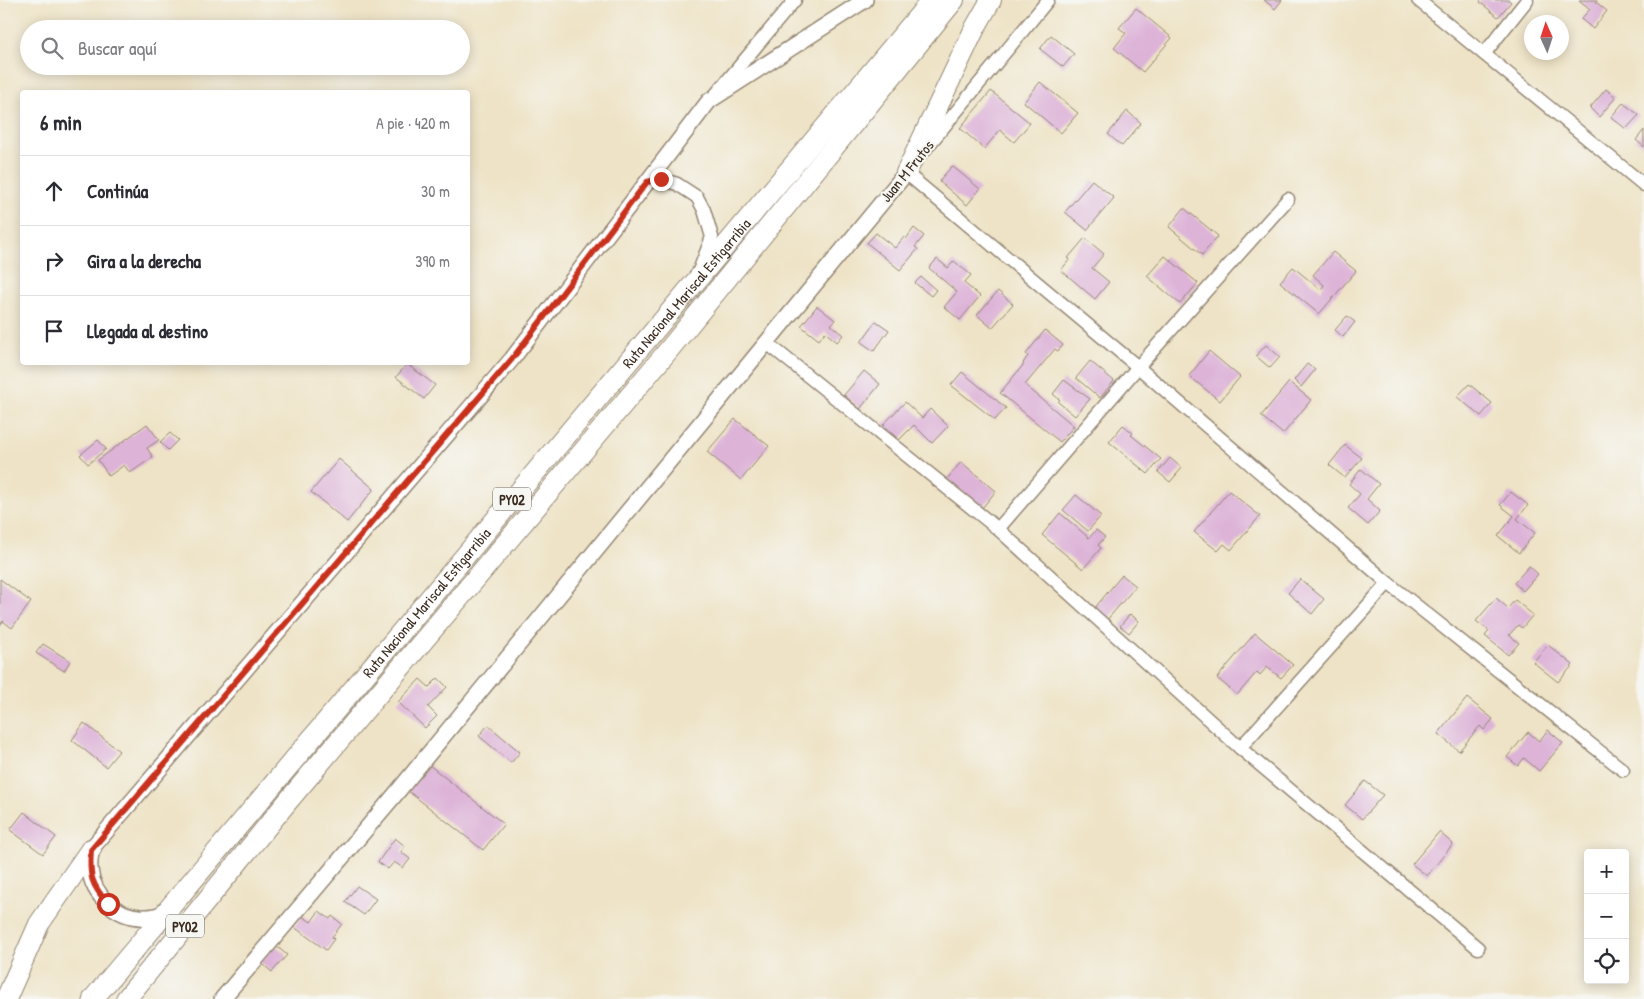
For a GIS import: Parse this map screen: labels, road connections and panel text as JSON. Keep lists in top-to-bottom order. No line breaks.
{"streets":{"highway":["Ruta Nacional Mariscal Estigarribia","PY02"],"street":["Juan M Frutos"]},"north":"top","page":{"search":"Buscar aquí","heading":["6 min","A pie · 420 m"],"list":[["Continúa","30 m"],["Gira a la derecha","390 m"],"Llegada al destino"],"map_buttons":["+","−"]}}
